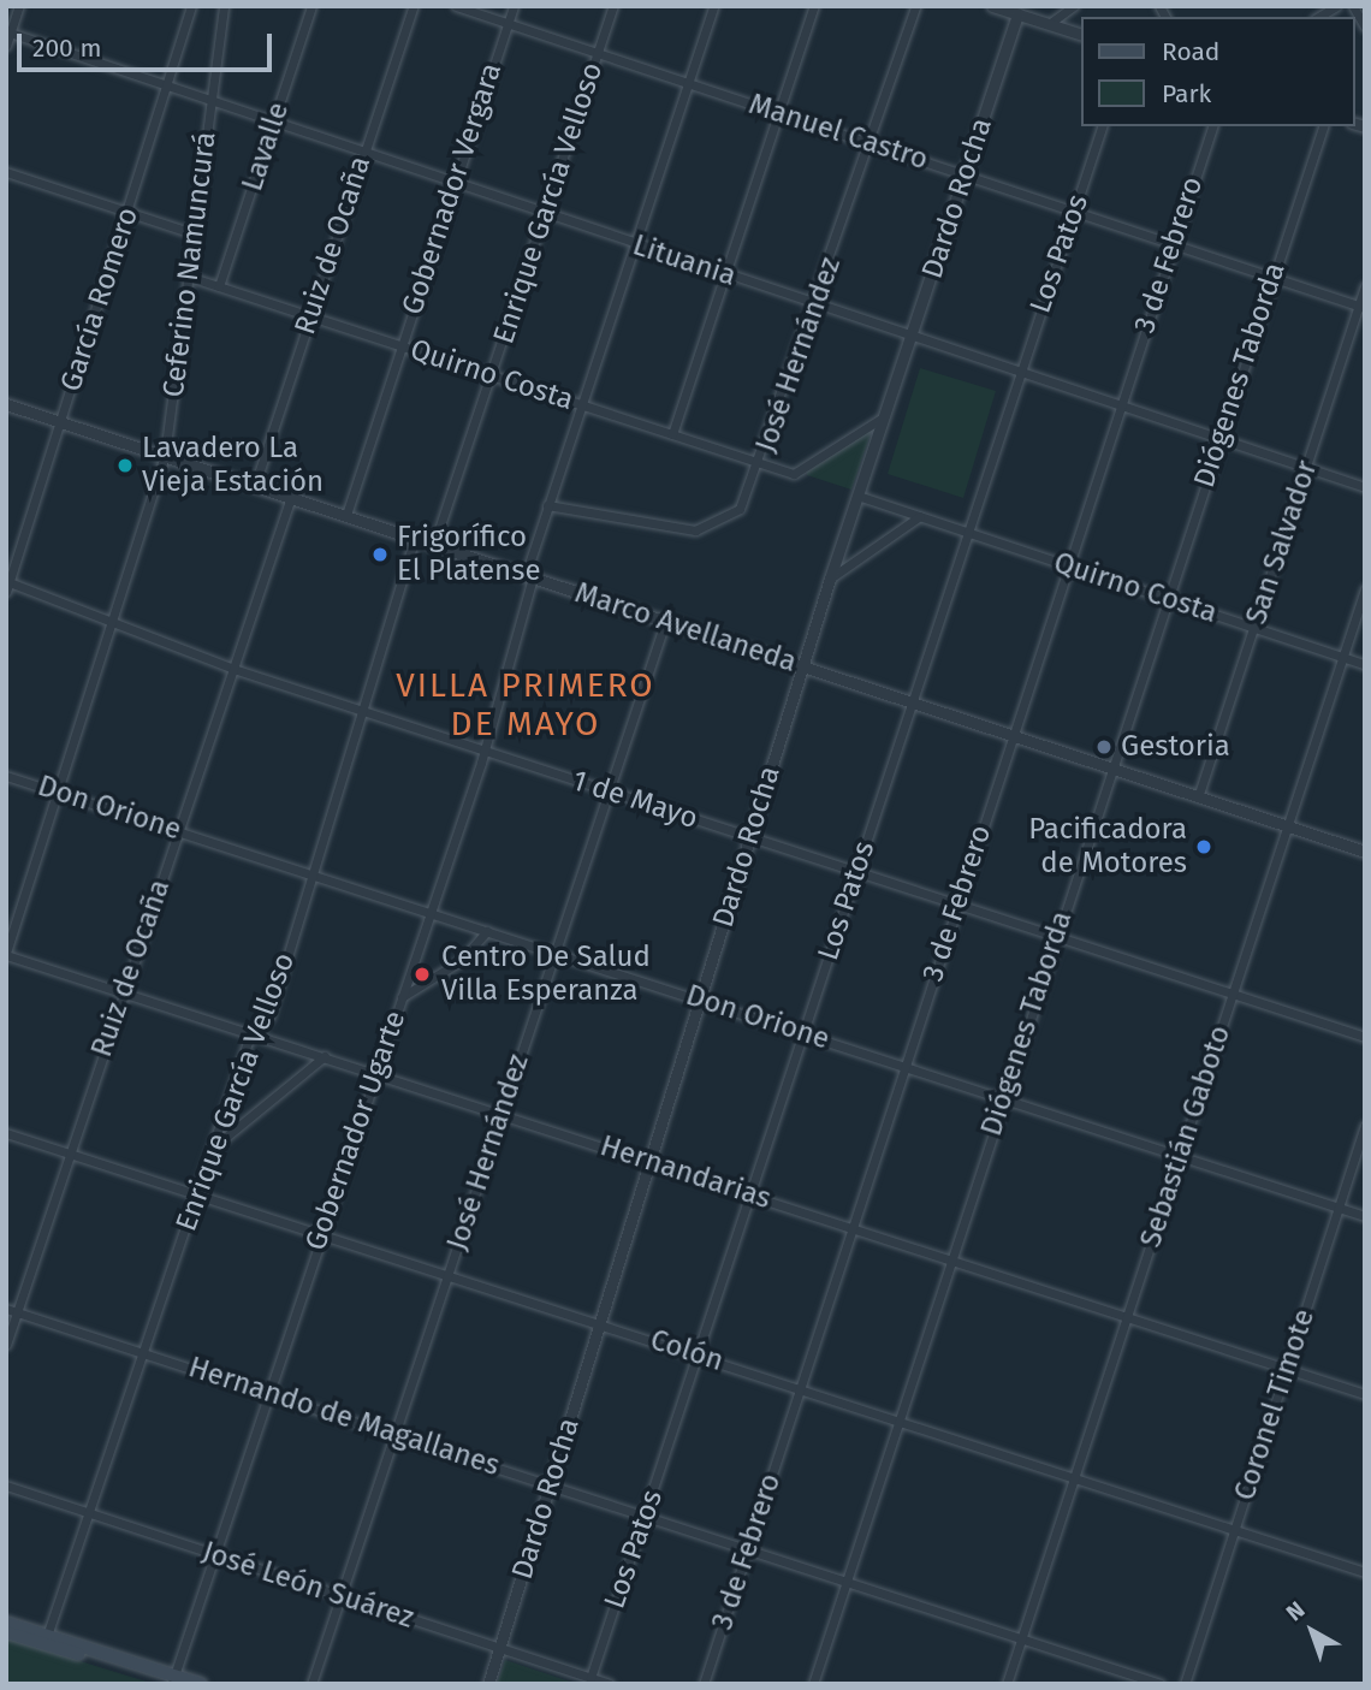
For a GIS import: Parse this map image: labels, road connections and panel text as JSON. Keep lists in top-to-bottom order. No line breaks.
{"streets":{"street":["Manuel Castro","Lavalle","Gobernador Vergara","Dardo Rocha","Enrique García Velloso","Ruiz de Ocaña","Los Patos","3 de Febrero","Lituania","Ceferino Namuncurá","García Romero","José Hernández","Quirno Costa","Diógenes Taborda","San Salvador","Marco Avellaneda","1 de Mayo","Don Orione","Gobernador Ugarte","Sebastián Gaboto","Hernandarias","Colón","Coronel Timote","Hernando de Magallanes","José León Suárez"]},"crossings":[["Manuel Castro","Gobernador Vergara"],["Manuel Castro","Dardo Rocha"],["Manuel Castro","Enrique García Velloso"],["Manuel Castro","Los Patos"],["Manuel Castro","3 de Febrero"],["Manuel Castro","José Hernández"],["Manuel Castro","Diógenes Taborda"],["Manuel Castro","San Salvador"],["Manuel Castro","Gobernador Ugarte"],["Lavalle","Lituania"],["Lavalle","Quirno Costa"],["Gobernador Vergara","Lituania"],["Gobernador Vergara","Quirno Costa"],["Gobernador Vergara","Marco Avellaneda"],["Dardo Rocha","Lituania"],["Dardo Rocha","Quirno Costa"],["Dardo Rocha","Marco Avellaneda"],["Dardo Rocha","1 de Mayo"],["Dardo Rocha","Don Orione"],["Dardo Rocha","Hernandarias"],["Dardo Rocha","Colón"],["Dardo Rocha","Hernando de Magallanes"],["Dardo Rocha","José León Suárez"],["Enrique García Velloso","Lituania"],["Enrique García Velloso","Quirno Costa"],["Enrique García Velloso","Marco Avellaneda"],["Enrique García Velloso","1 de Mayo"],["Enrique García Velloso","Don Orione"],["Enrique García Velloso","Hernandarias"],["Enrique García Velloso","Colón"],["Enrique García Velloso","Hernando de Magallanes"],["Enrique García Velloso","José León Suárez"],["Ruiz de Ocaña","Lituania"],["Ruiz de Ocaña","Quirno Costa"],["Ruiz de Ocaña","Marco Avellaneda"],["Ruiz de Ocaña","1 de Mayo"],["Ruiz de Ocaña","Don Orione"],["Ruiz de Ocaña","Hernandarias"],["Ruiz de Ocaña","Colón"],["Ruiz de Ocaña","Hernando de Magallanes"],["Los Patos","Lituania"],["Los Patos","Quirno Costa"],["Los Patos","Marco Avellaneda"],["Los Patos","1 de Mayo"],["Los Patos","Don Orione"],["Los Patos","Hernandarias"],["Los Patos","Colón"],["Los Patos","Hernando de Magallanes"],["Los Patos","José León Suárez"],["3 de Febrero","Lituania"],["3 de Febrero","Quirno Costa"],["3 de Febrero","Marco Avellaneda"],["3 de Febrero","1 de Mayo"],["3 de Febrero","Don Orione"],["3 de Febrero","Hernandarias"],["3 de Febrero","Colón"],["3 de Febrero","Hernando de Magallanes"],["Lituania","Ceferino Namuncurá"],["Lituania","García Romero"],["Lituania","José Hernández"],["Lituania","Diógenes Taborda"],["Lituania","San Salvador"],["Lituania","Gobernador Ugarte"],["Ceferino Namuncurá","Quirno Costa"],["Ceferino Namuncurá","Marco Avellaneda"],["Ceferino Namuncurá","1 de Mayo"],["Ceferino Namuncurá","Don Orione"],["Ceferino Namuncurá","Hernandarias"],["García Romero","Marco Avellaneda"],["García Romero","1 de Mayo"],["José Hernández","Quirno Costa"],["José Hernández","Marco Avellaneda"],["José Hernández","1 de Mayo"],["José Hernández","Don Orione"],["José Hernández","Gobernador Ugarte"],["José Hernández","Hernandarias"],["José Hernández","Colón"],["José Hernández","Hernando de Magallanes"],["José Hernández","José León Suárez"],["Quirno Costa","Diógenes Taborda"],["Quirno Costa","San Salvador"],["Quirno Costa","Gobernador Ugarte"],["Quirno Costa","Sebastián Gaboto"],["Diógenes Taborda","Marco Avellaneda"],["Diógenes Taborda","1 de Mayo"],["Diógenes Taborda","Don Orione"],["Diógenes Taborda","Hernandarias"],["Diógenes Taborda","Colón"],["Diógenes Taborda","Hernando de Magallanes"],["San Salvador","Marco Avellaneda"],["Marco Avellaneda","Gobernador Ugarte"],["Marco Avellaneda","Sebastián Gaboto"],["1 de Mayo","Gobernador Ugarte"],["1 de Mayo","Sebastián Gaboto"],["Don Orione","Gobernador Ugarte"],["Don Orione","Sebastián Gaboto"],["Don Orione","Coronel Timote"],["Gobernador Ugarte","Hernandarias"],["Gobernador Ugarte","Colón"],["Gobernador Ugarte","Hernando de Magallanes"],["Gobernador Ugarte","José León Suárez"],["Sebastián Gaboto","Hernandarias"],["Sebastián Gaboto","Colón"],["Sebastián Gaboto","Hernando de Magallanes"],["Hernandarias","Coronel Timote"],["Colón","Coronel Timote"]],"districts":["VILLA PRIMERO DE MAYO"],"places":["Lavadero La Vieja Estación","Frigorífico El Platense","Gestoria","Pacificadora de Motores","Centro De Salud Villa Esperanza"],"legend":["Road","Park"],"scale_bar":"200 m","north":"top left"}
